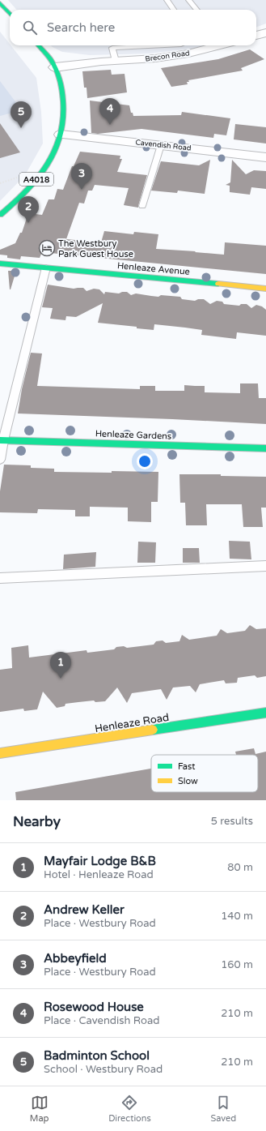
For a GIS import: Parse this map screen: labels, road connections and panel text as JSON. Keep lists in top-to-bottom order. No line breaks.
{"streets":{"main road":["A4018","Henleaze Avenue","Henleaze Gardens","Henleaze Road"],"street":["Brecon Road","Cavendish Road"]},"crossings":[["Brecon Road","A4018"],["Cavendish Road","A4018"]],"places":{"hotel":["The Westbury Park Guest House"]},"legend":["Fast","Slow"],"page":{"search":"Search here","pins":["4","5","3","2","1"],"heading":["Nearby","5 results"],"list":[{"mark":"1","name":"Mayfair Lodge B&B","note":"Hotel · Henleaze Road","value":"80 m"},{"mark":"2","name":"Andrew Keller","note":"Place · Westbury Road","value":"140 m"},{"mark":"3","name":"Abbeyfield","note":"Place · Westbury Road","value":"160 m"},{"mark":"4","name":"Rosewood House","note":"Place · Cavendish Road","value":"210 m"},{"mark":"5","name":"Badminton School","note":"School · Westbury Road","value":"210 m"}],"nav":["Map","Directions","Saved"]}}
